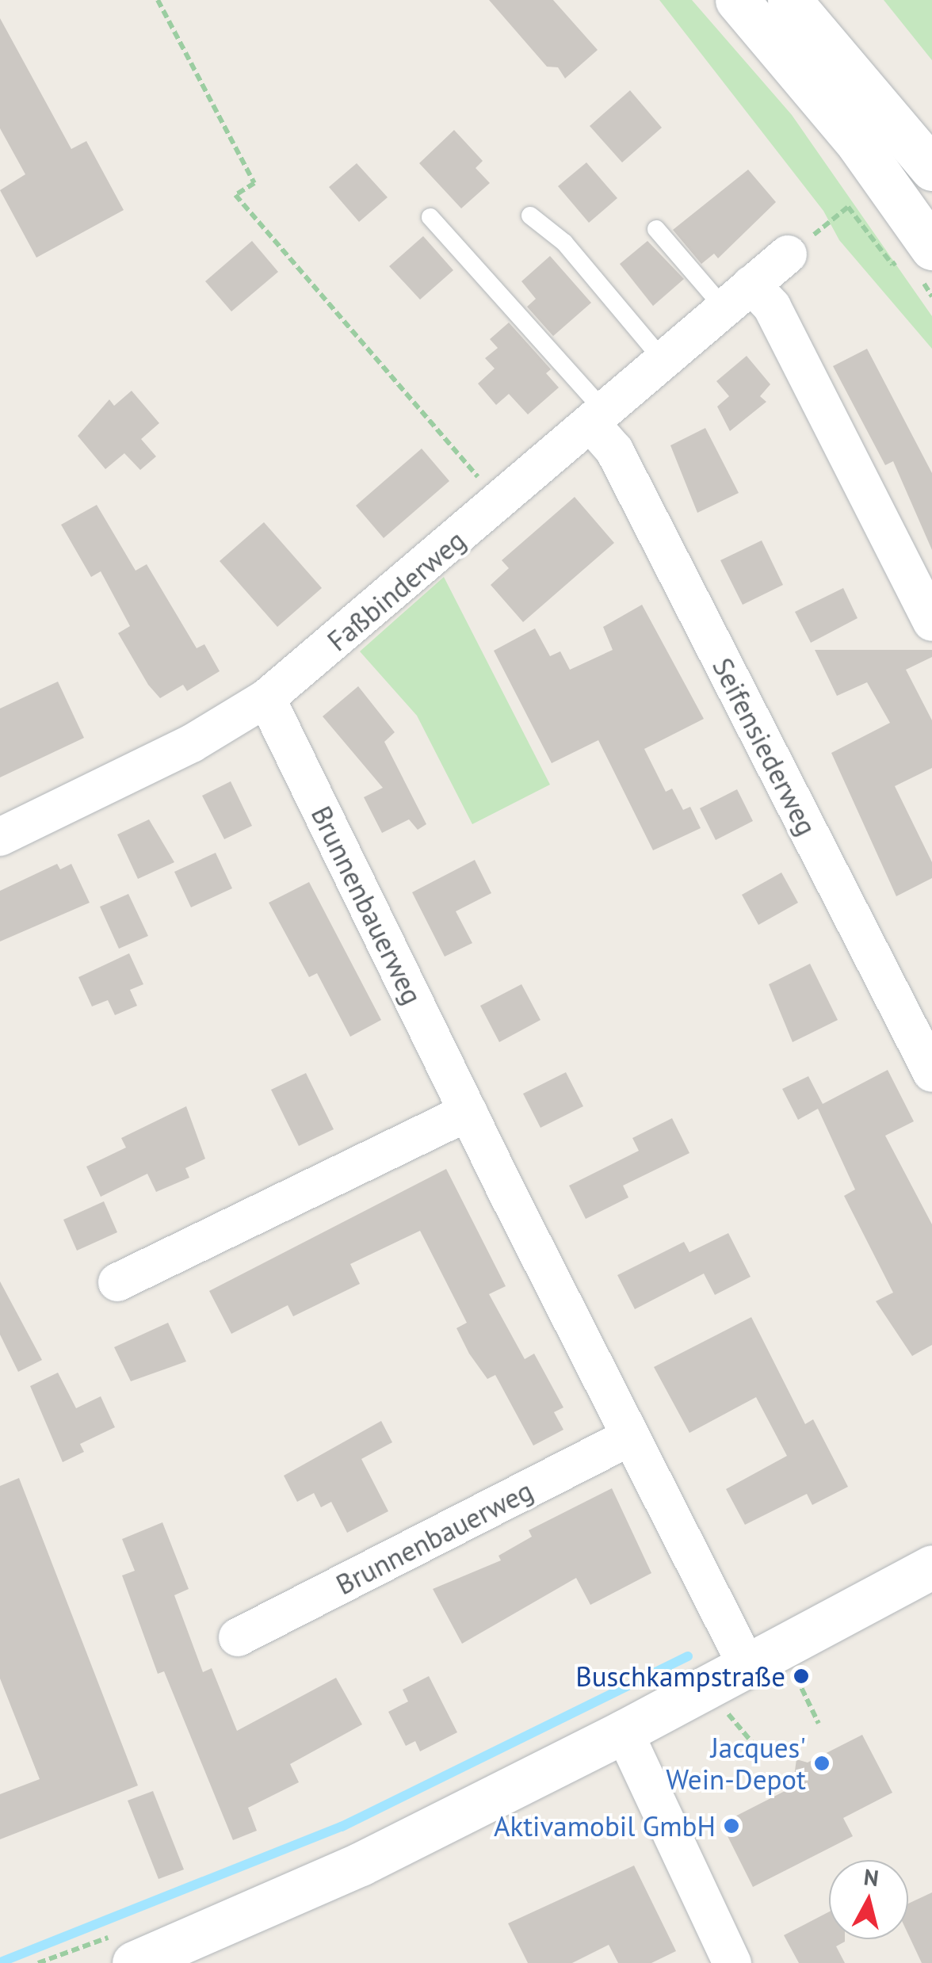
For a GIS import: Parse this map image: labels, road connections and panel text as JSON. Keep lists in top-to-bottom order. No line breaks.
{"streets":{"street":["Faßbinderweg","Seifensiederweg","Brunnenbauerweg"]},"crossings":[["Faßbinderweg","Seifensiederweg"],["Faßbinderweg","Brunnenbauerweg"]],"places":["Buschkampstraße","Jacques' Wein-Depot","Aktivamobil GmbH"],"north":"top"}
